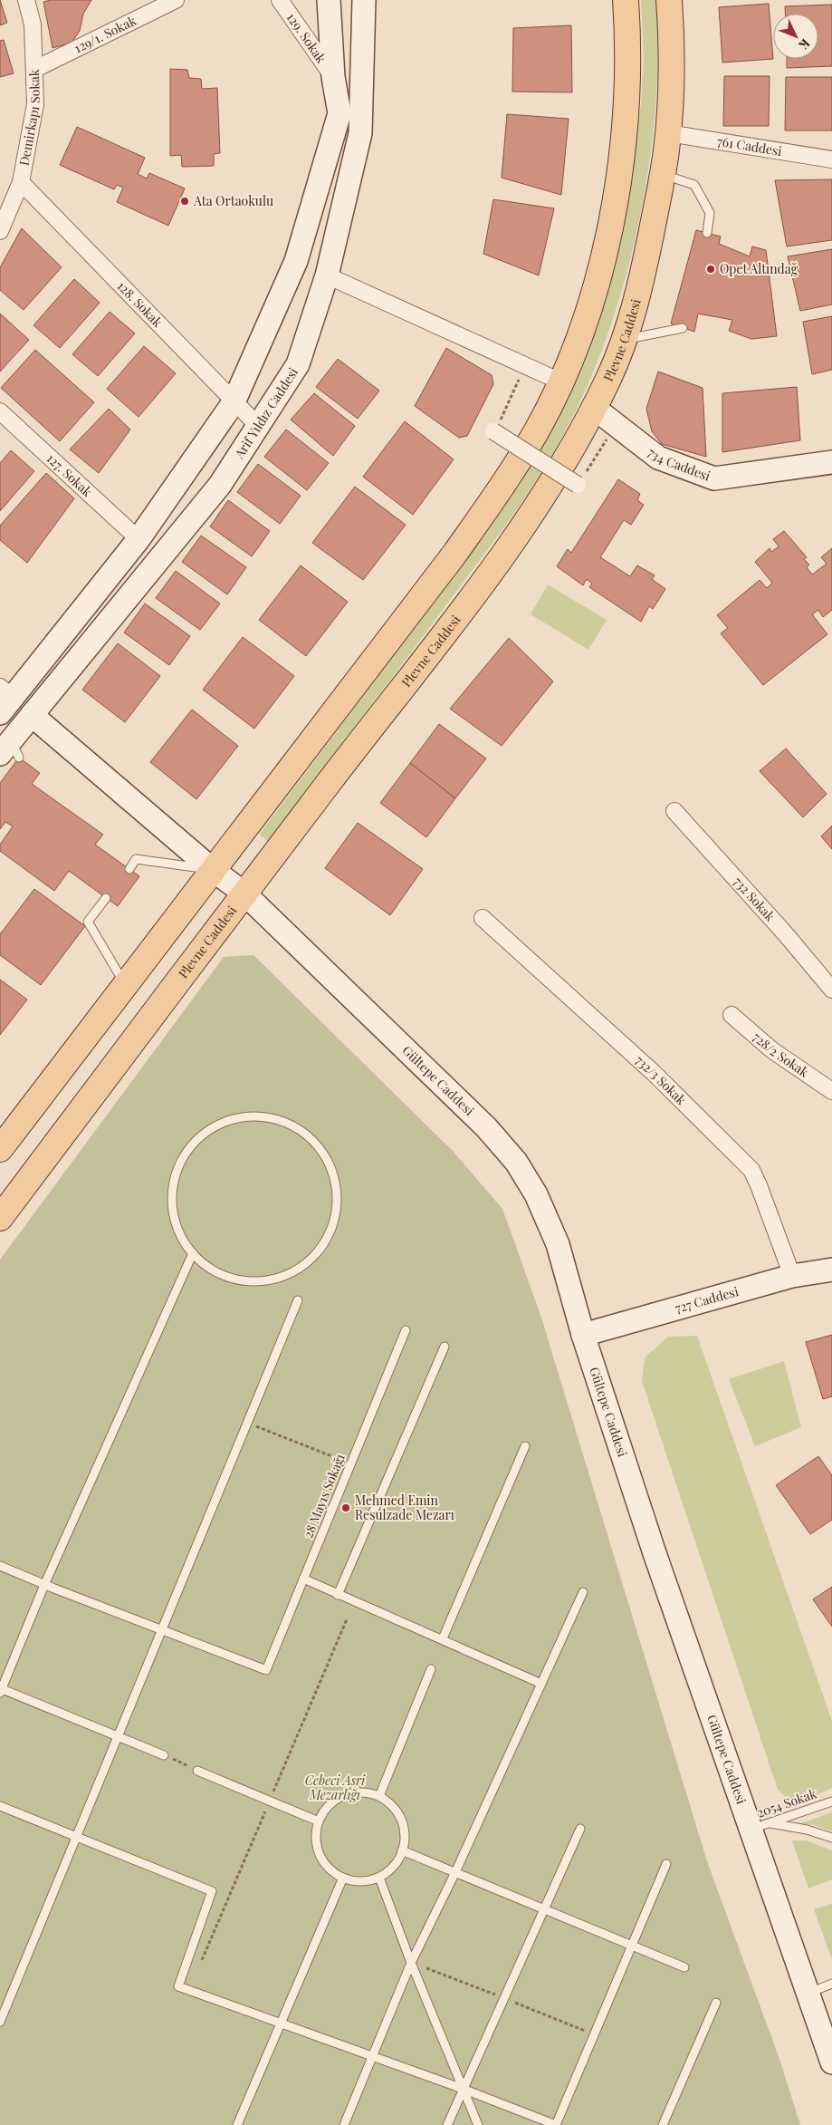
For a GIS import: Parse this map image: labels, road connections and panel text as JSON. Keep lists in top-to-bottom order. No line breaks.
{"streets":{"main road":["Plevne Caddesi","Arif Yıldız Caddesi","734 Caddesi","Gültepe Caddesi","727 Caddesi"],"street":["129/1. Sokak","129. Sokak","Demirkapı Sokak","761 Caddesi","128. Sokak","127. Sokak","732 Sokak","728/2 Sokak","732/3 Sokak"],"lane":["28 Mayıs Sokağı","2054 Sokak"]},"crossings":[["129/1. Sokak","Demirkapı Sokak"],["Demirkapı Sokak","128. Sokak"],["761 Caddesi","Plevne Caddesi"],["128. Sokak","Arif Yıldız Caddesi"],["Plevne Caddesi","734 Caddesi"],["Plevne Caddesi","Gültepe Caddesi"],["Arif Yıldız Caddesi","Gültepe Caddesi"],["Gültepe Caddesi","727 Caddesi"],["Gültepe Caddesi","2054 Sokak"],["732/3 Sokak","727 Caddesi"]],"parks":["Cebeci Asri Mezarlığı"],"places":["Ata Ortaokulu","Opet Altındağ","Mehmed Emin Resulzade Mezarı"],"north":"bottom right"}
